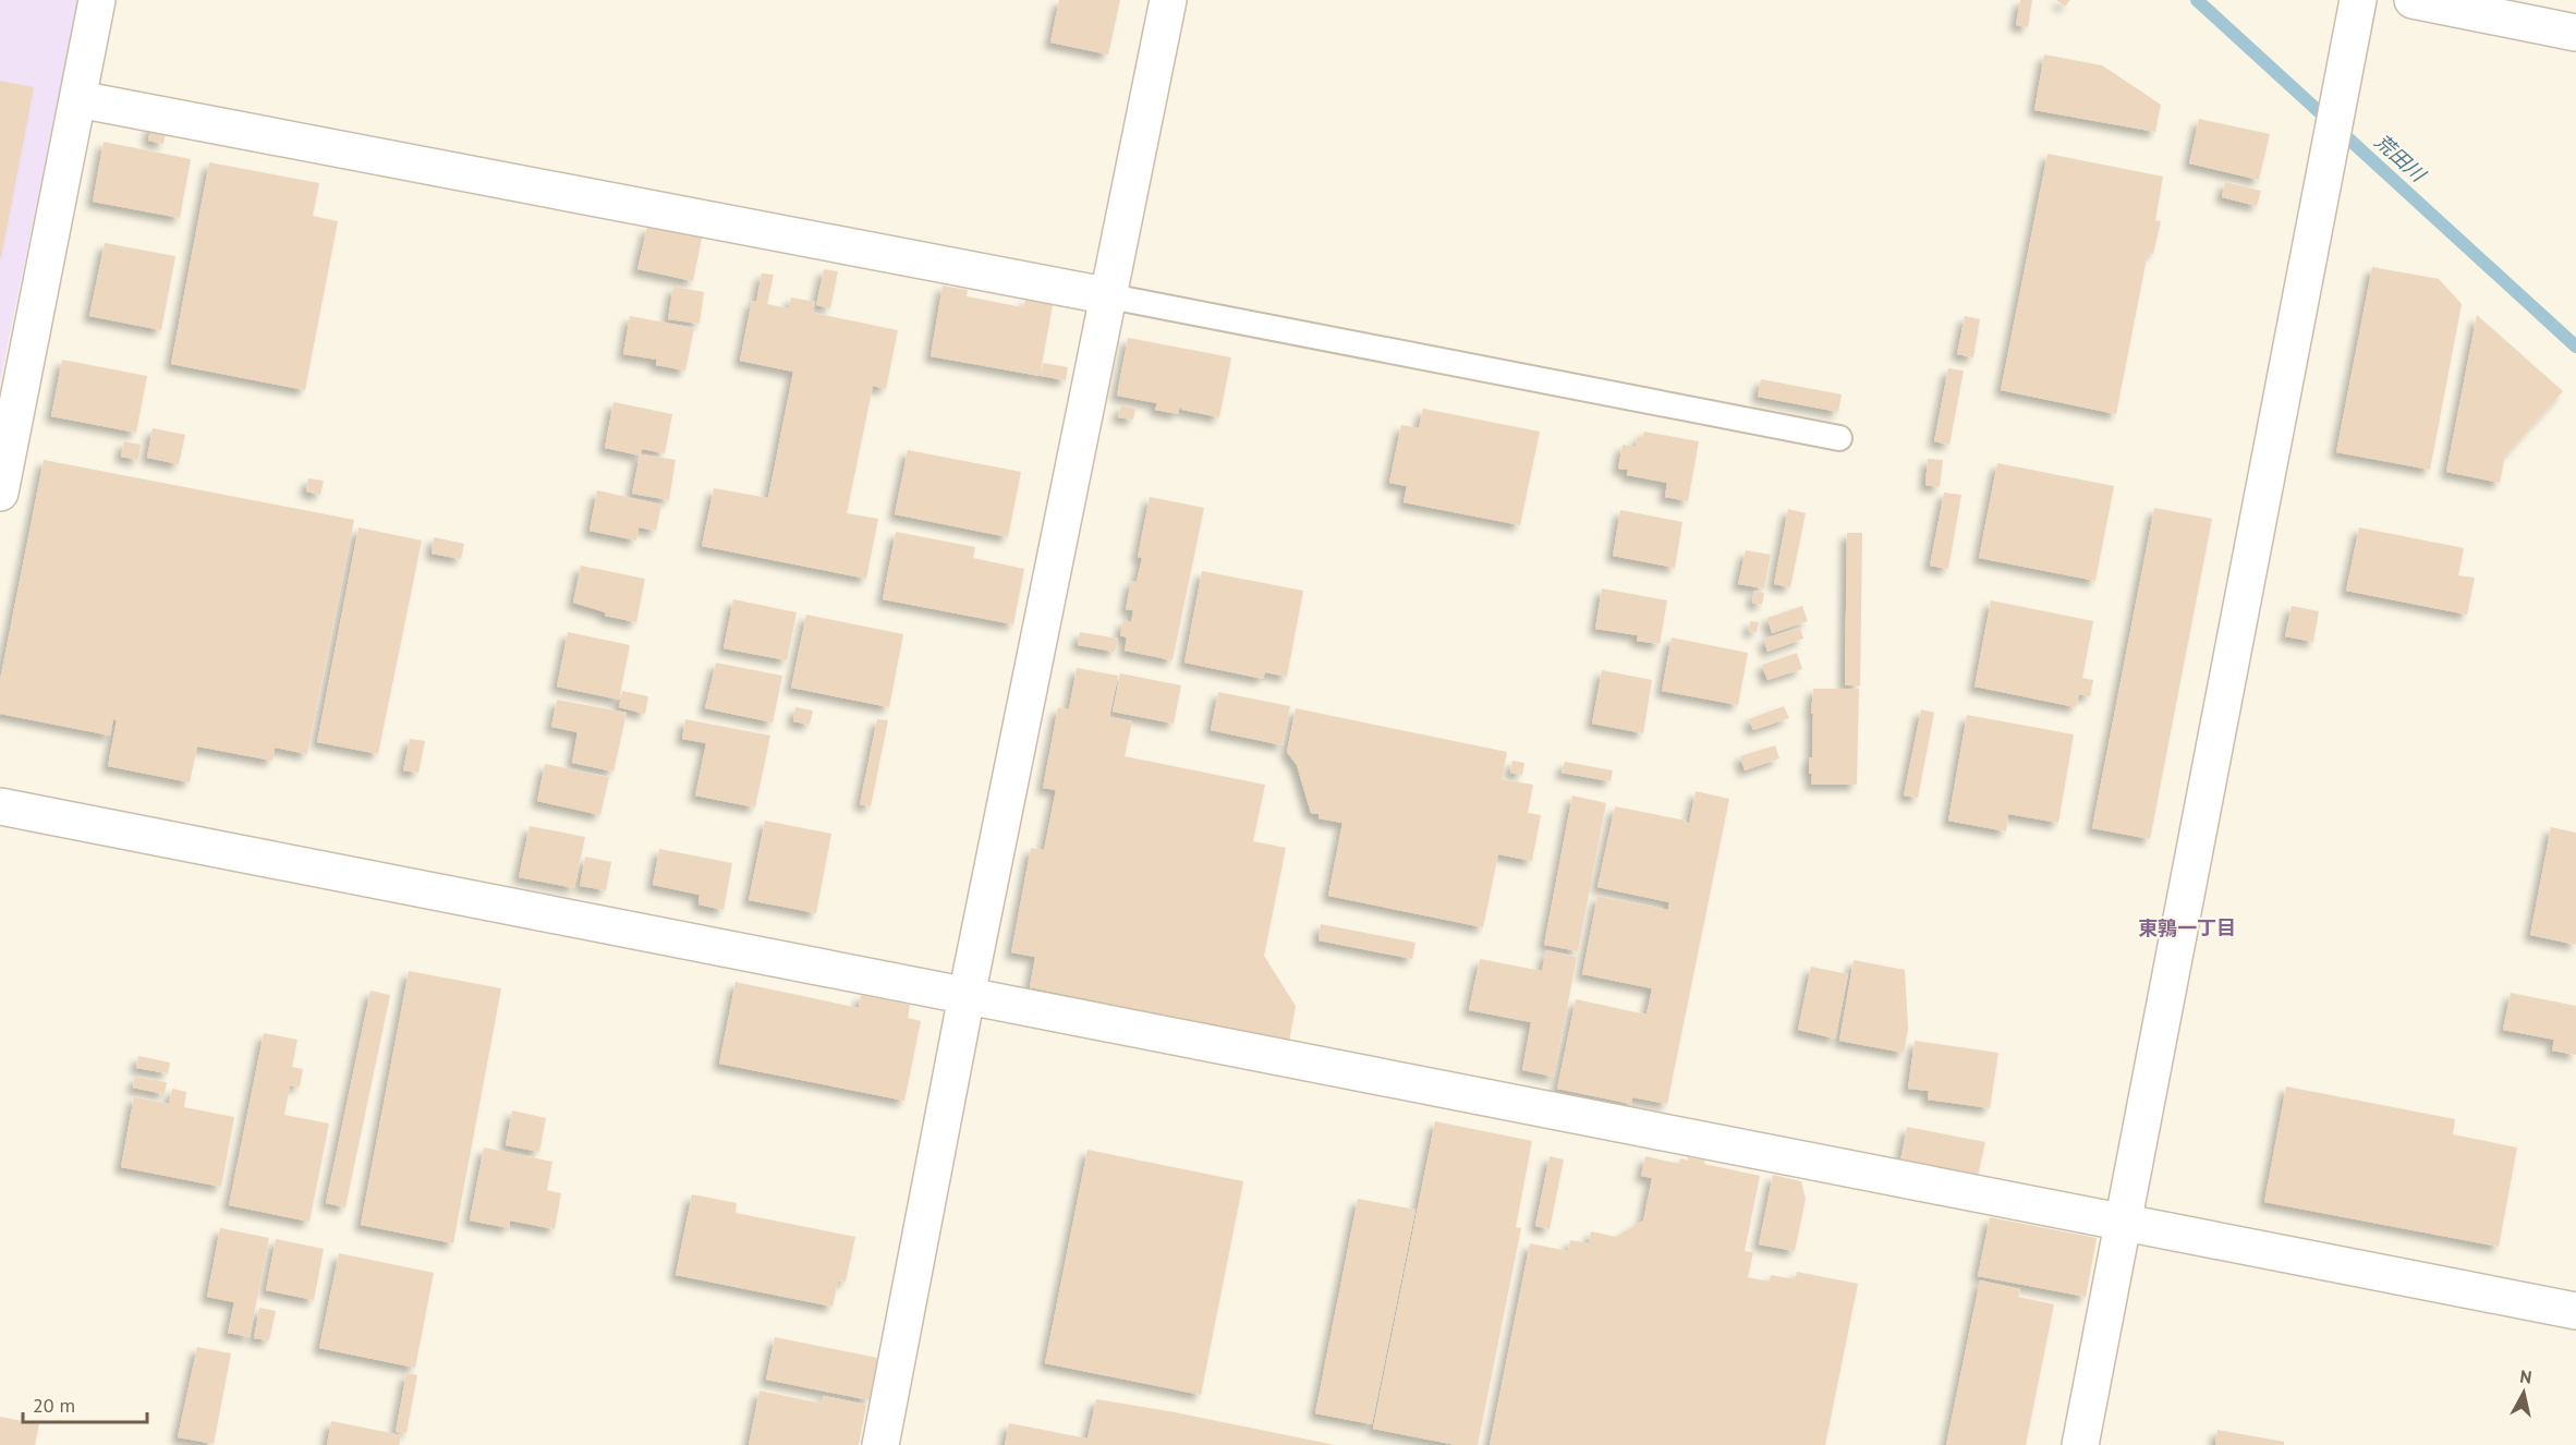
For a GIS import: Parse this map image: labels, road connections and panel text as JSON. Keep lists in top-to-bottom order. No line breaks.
{"districts":["東鶉一丁目"],"water":["荒田川"],"scale_bar":"20 m","north":"top"}
